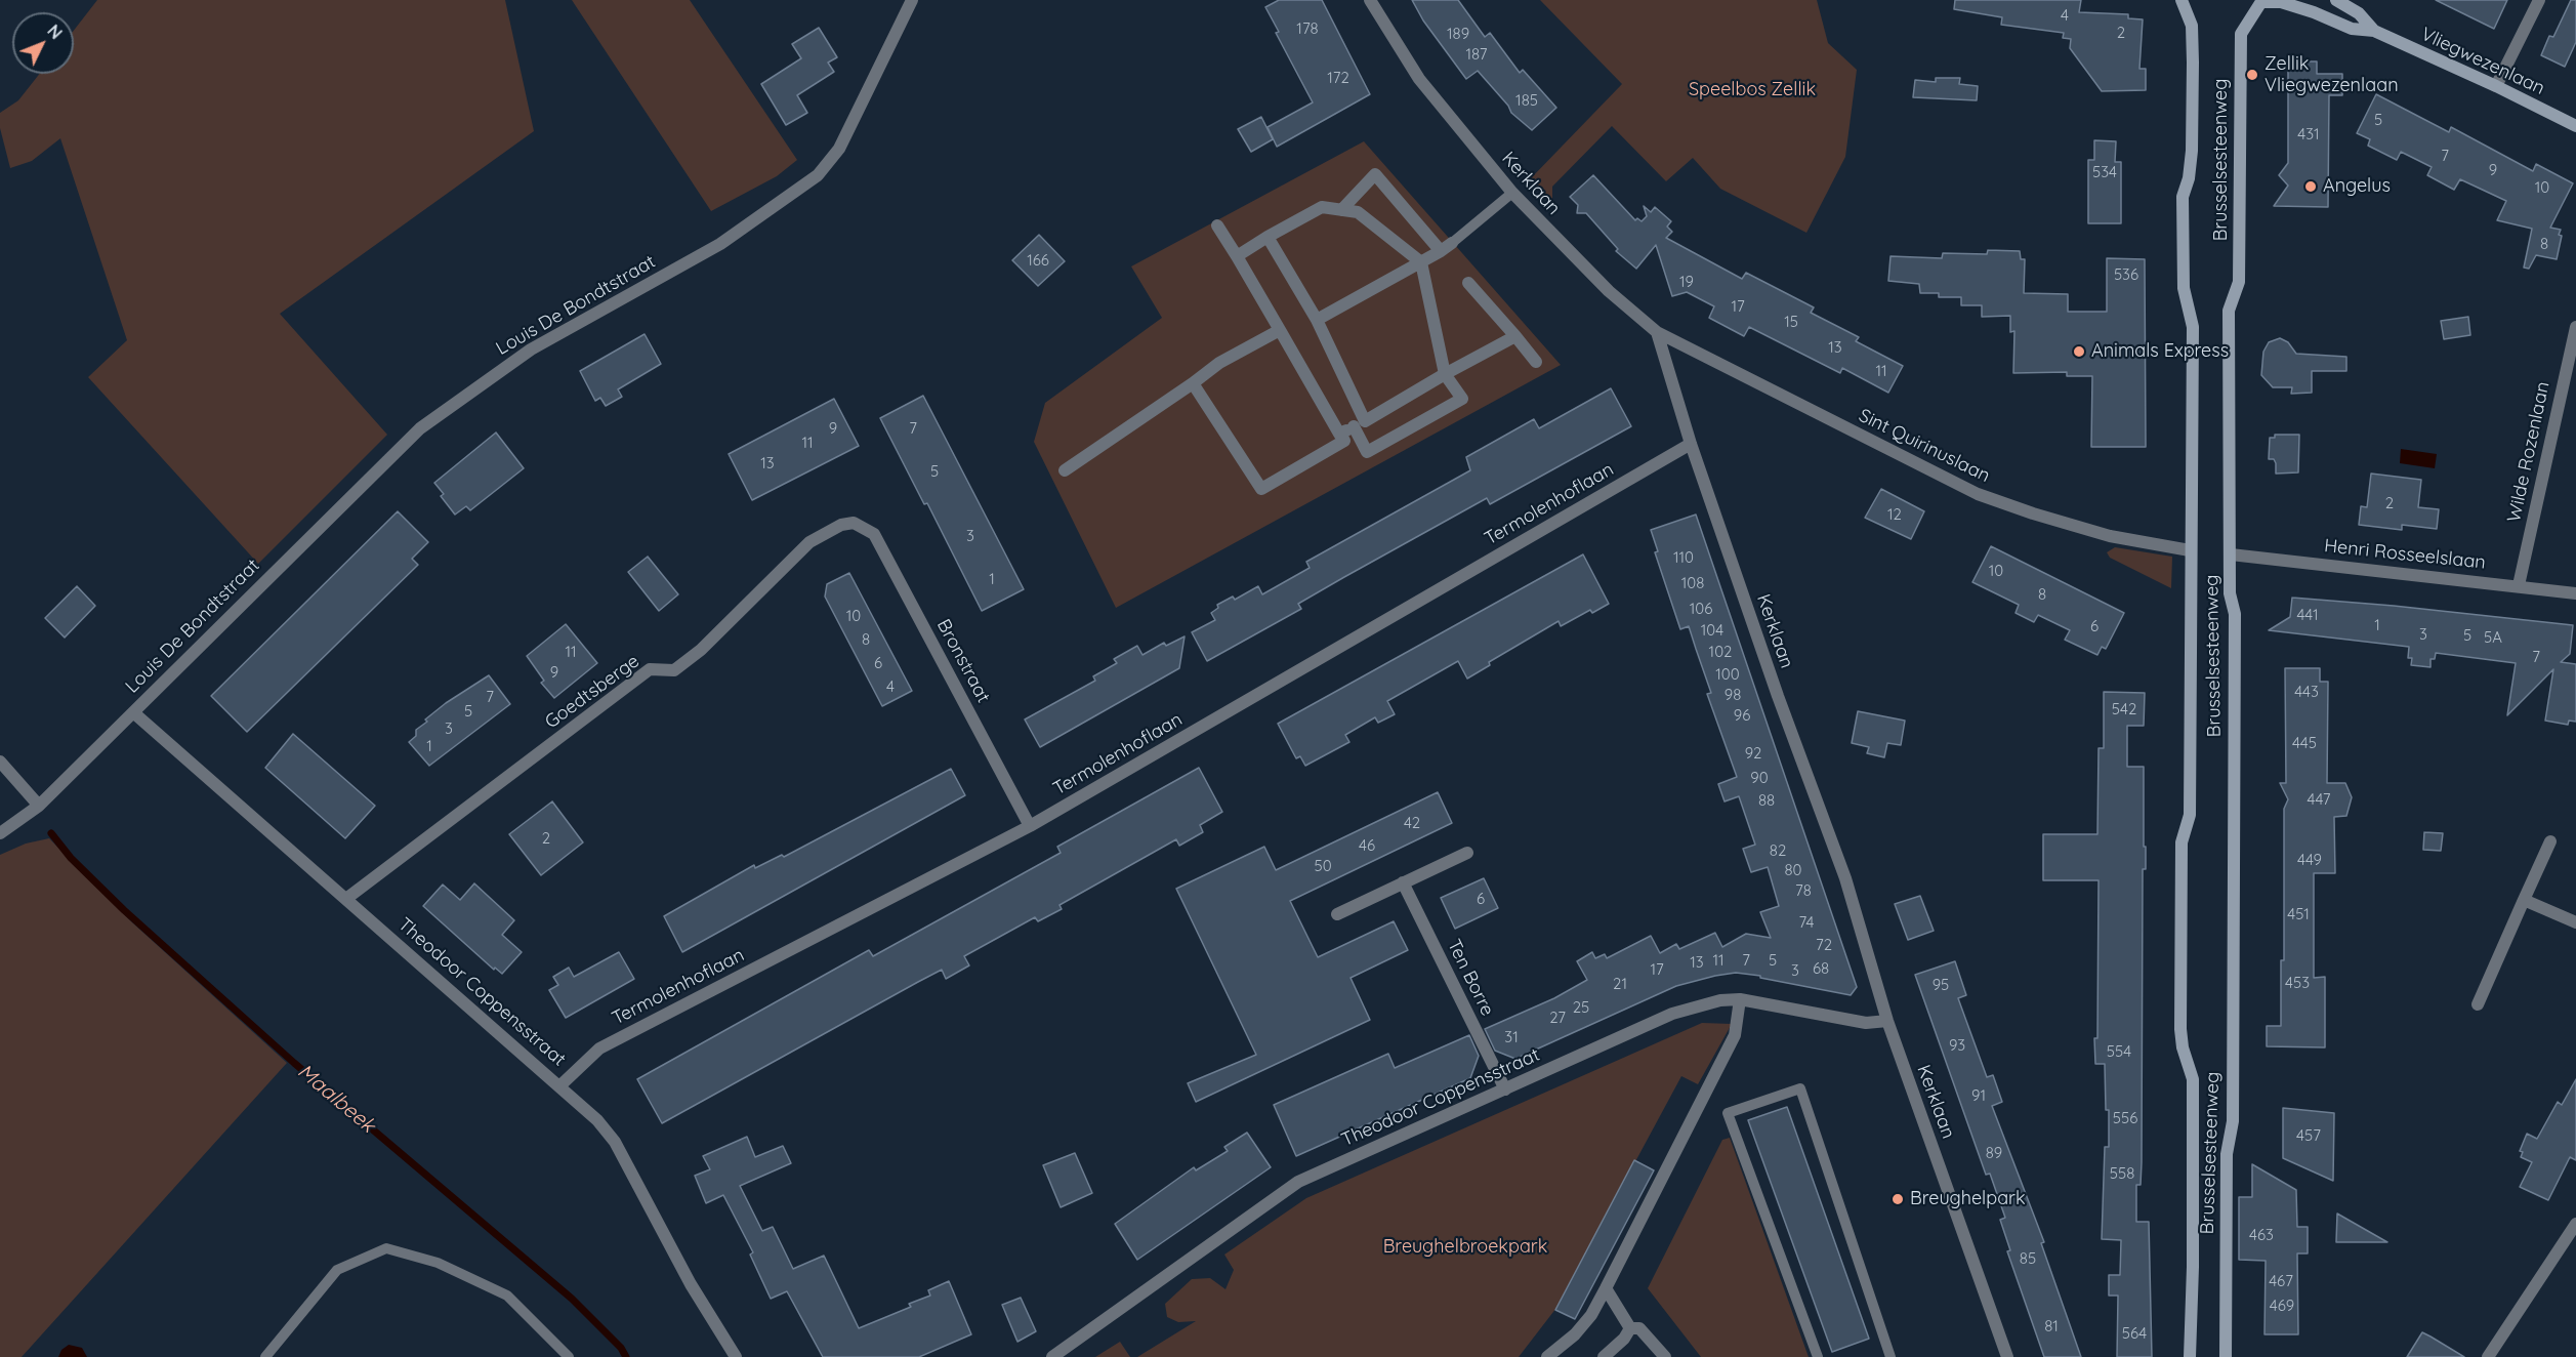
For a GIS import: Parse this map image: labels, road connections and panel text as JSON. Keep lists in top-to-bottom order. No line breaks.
{"streets":{"street":["Vliegwezenlaan","Brusselsesteenweg","Kerklaan","Louis De Bondtstraat","Sint Quirinuslaan","Wilde Rozenlaan","Termolenhoflaan","Henri Rosseelslaan","Bronstraat","Goedtsberge","Ten Borre","Theodoor Coppensstraat"]},"crossings":[["Vliegwezenlaan","Brusselsesteenweg"],["Brusselsesteenweg","Sint Quirinuslaan"],["Brusselsesteenweg","Henri Rosseelslaan"],["Kerklaan","Sint Quirinuslaan"],["Kerklaan","Termolenhoflaan"],["Kerklaan","Theodoor Coppensstraat"],["Louis De Bondtstraat","Theodoor Coppensstraat"],["Wilde Rozenlaan","Henri Rosseelslaan"],["Termolenhoflaan","Bronstraat"],["Termolenhoflaan","Theodoor Coppensstraat"],["Bronstraat","Goedtsberge"],["Goedtsberge","Theodoor Coppensstraat"],["Ten Borre","Theodoor Coppensstraat"]],"water":["Maalbeek"],"parks":["Speelbos Zellik","Breughelbroekpark"],"places":["Zellik Vliegwezenlaan","Angelus","Animals Express","Breughelpark"],"house_numbers":["4","178","2","189","187","172","185","5","431","7","9","534","10","8","166","536","19","17","15","13","11","9","7","11","13","5","2","12","3","110","10","1","108","8","106","441","10","1","6","104","3","5","5A","8","11","102","7","6","9","100","4","443","98","7","542","5","96","3","445","1","92","90","447","88","42","2","46","82","449","50","80","78","6","451","74","72","11","7","5","13","68","17","3","453","21","95","25","27","31","93","554","91","556","457","89","558","463","85","467","469","81","564"],"north":"top right"}
